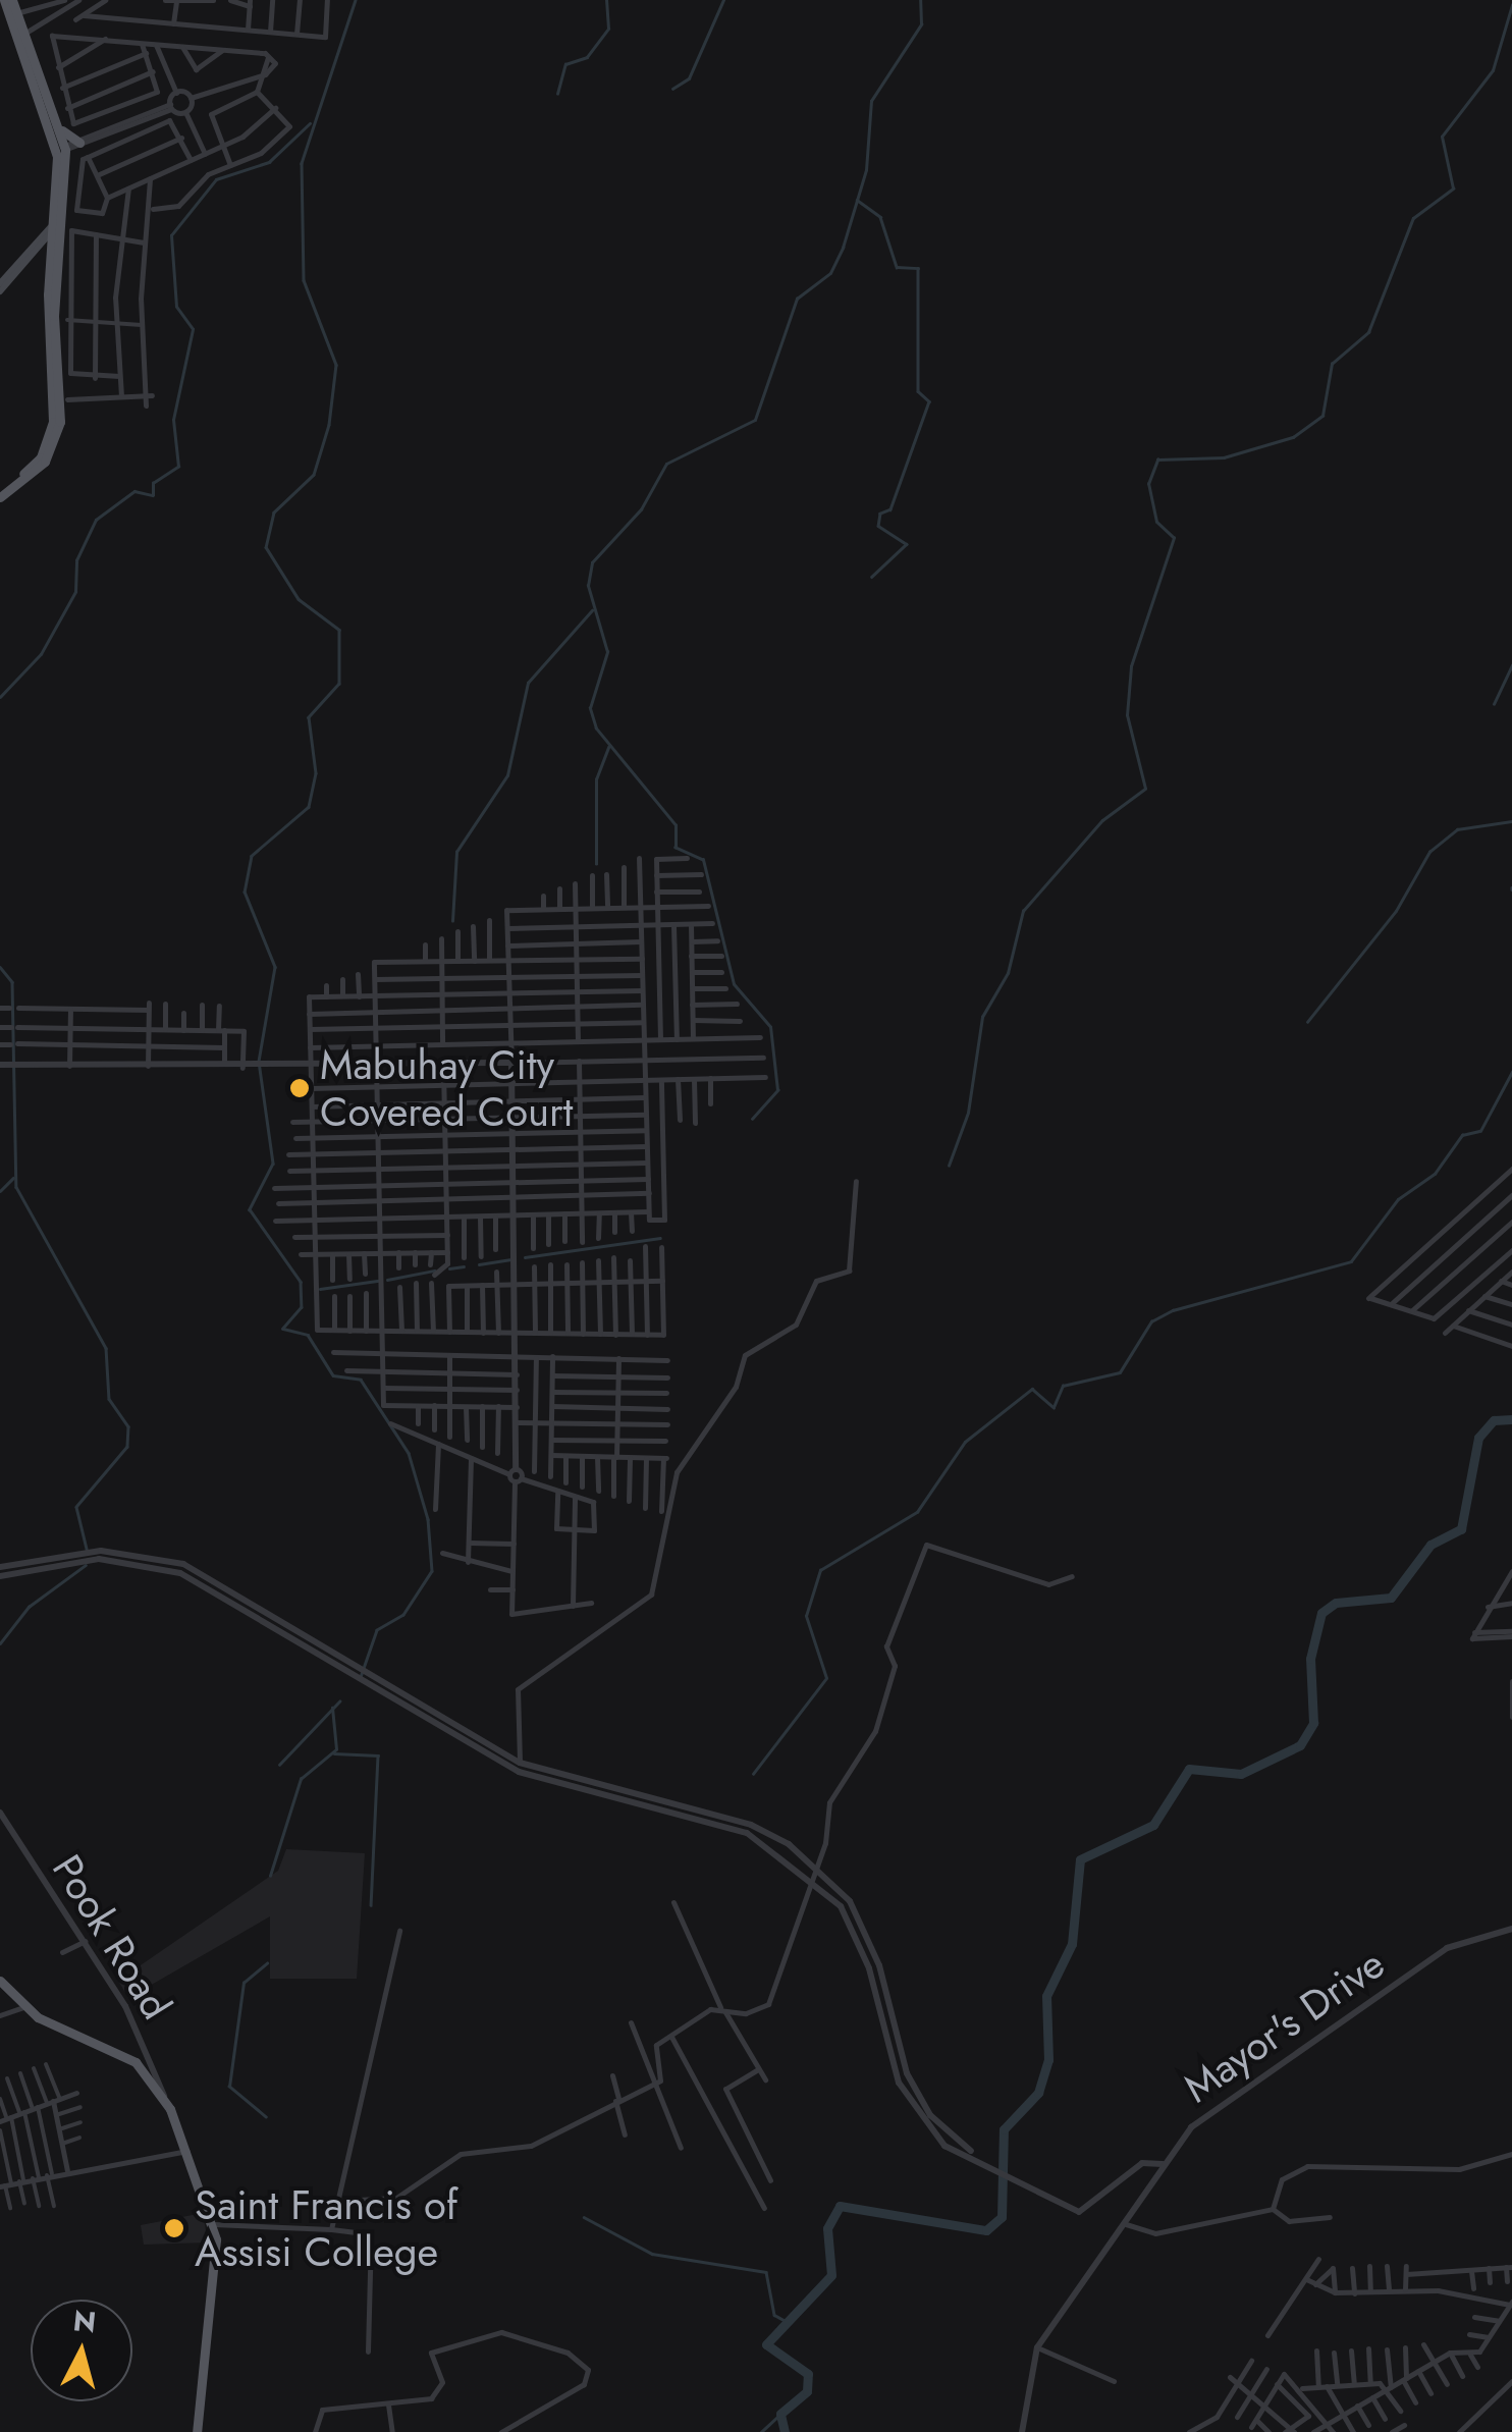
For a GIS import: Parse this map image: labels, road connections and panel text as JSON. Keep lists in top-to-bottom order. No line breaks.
{"streets":{"street":["Pook Road","Mayor's Drive"]},"places":["Mabuhay City Covered Court","Saint Francis of Assisi College"],"north":"top"}
